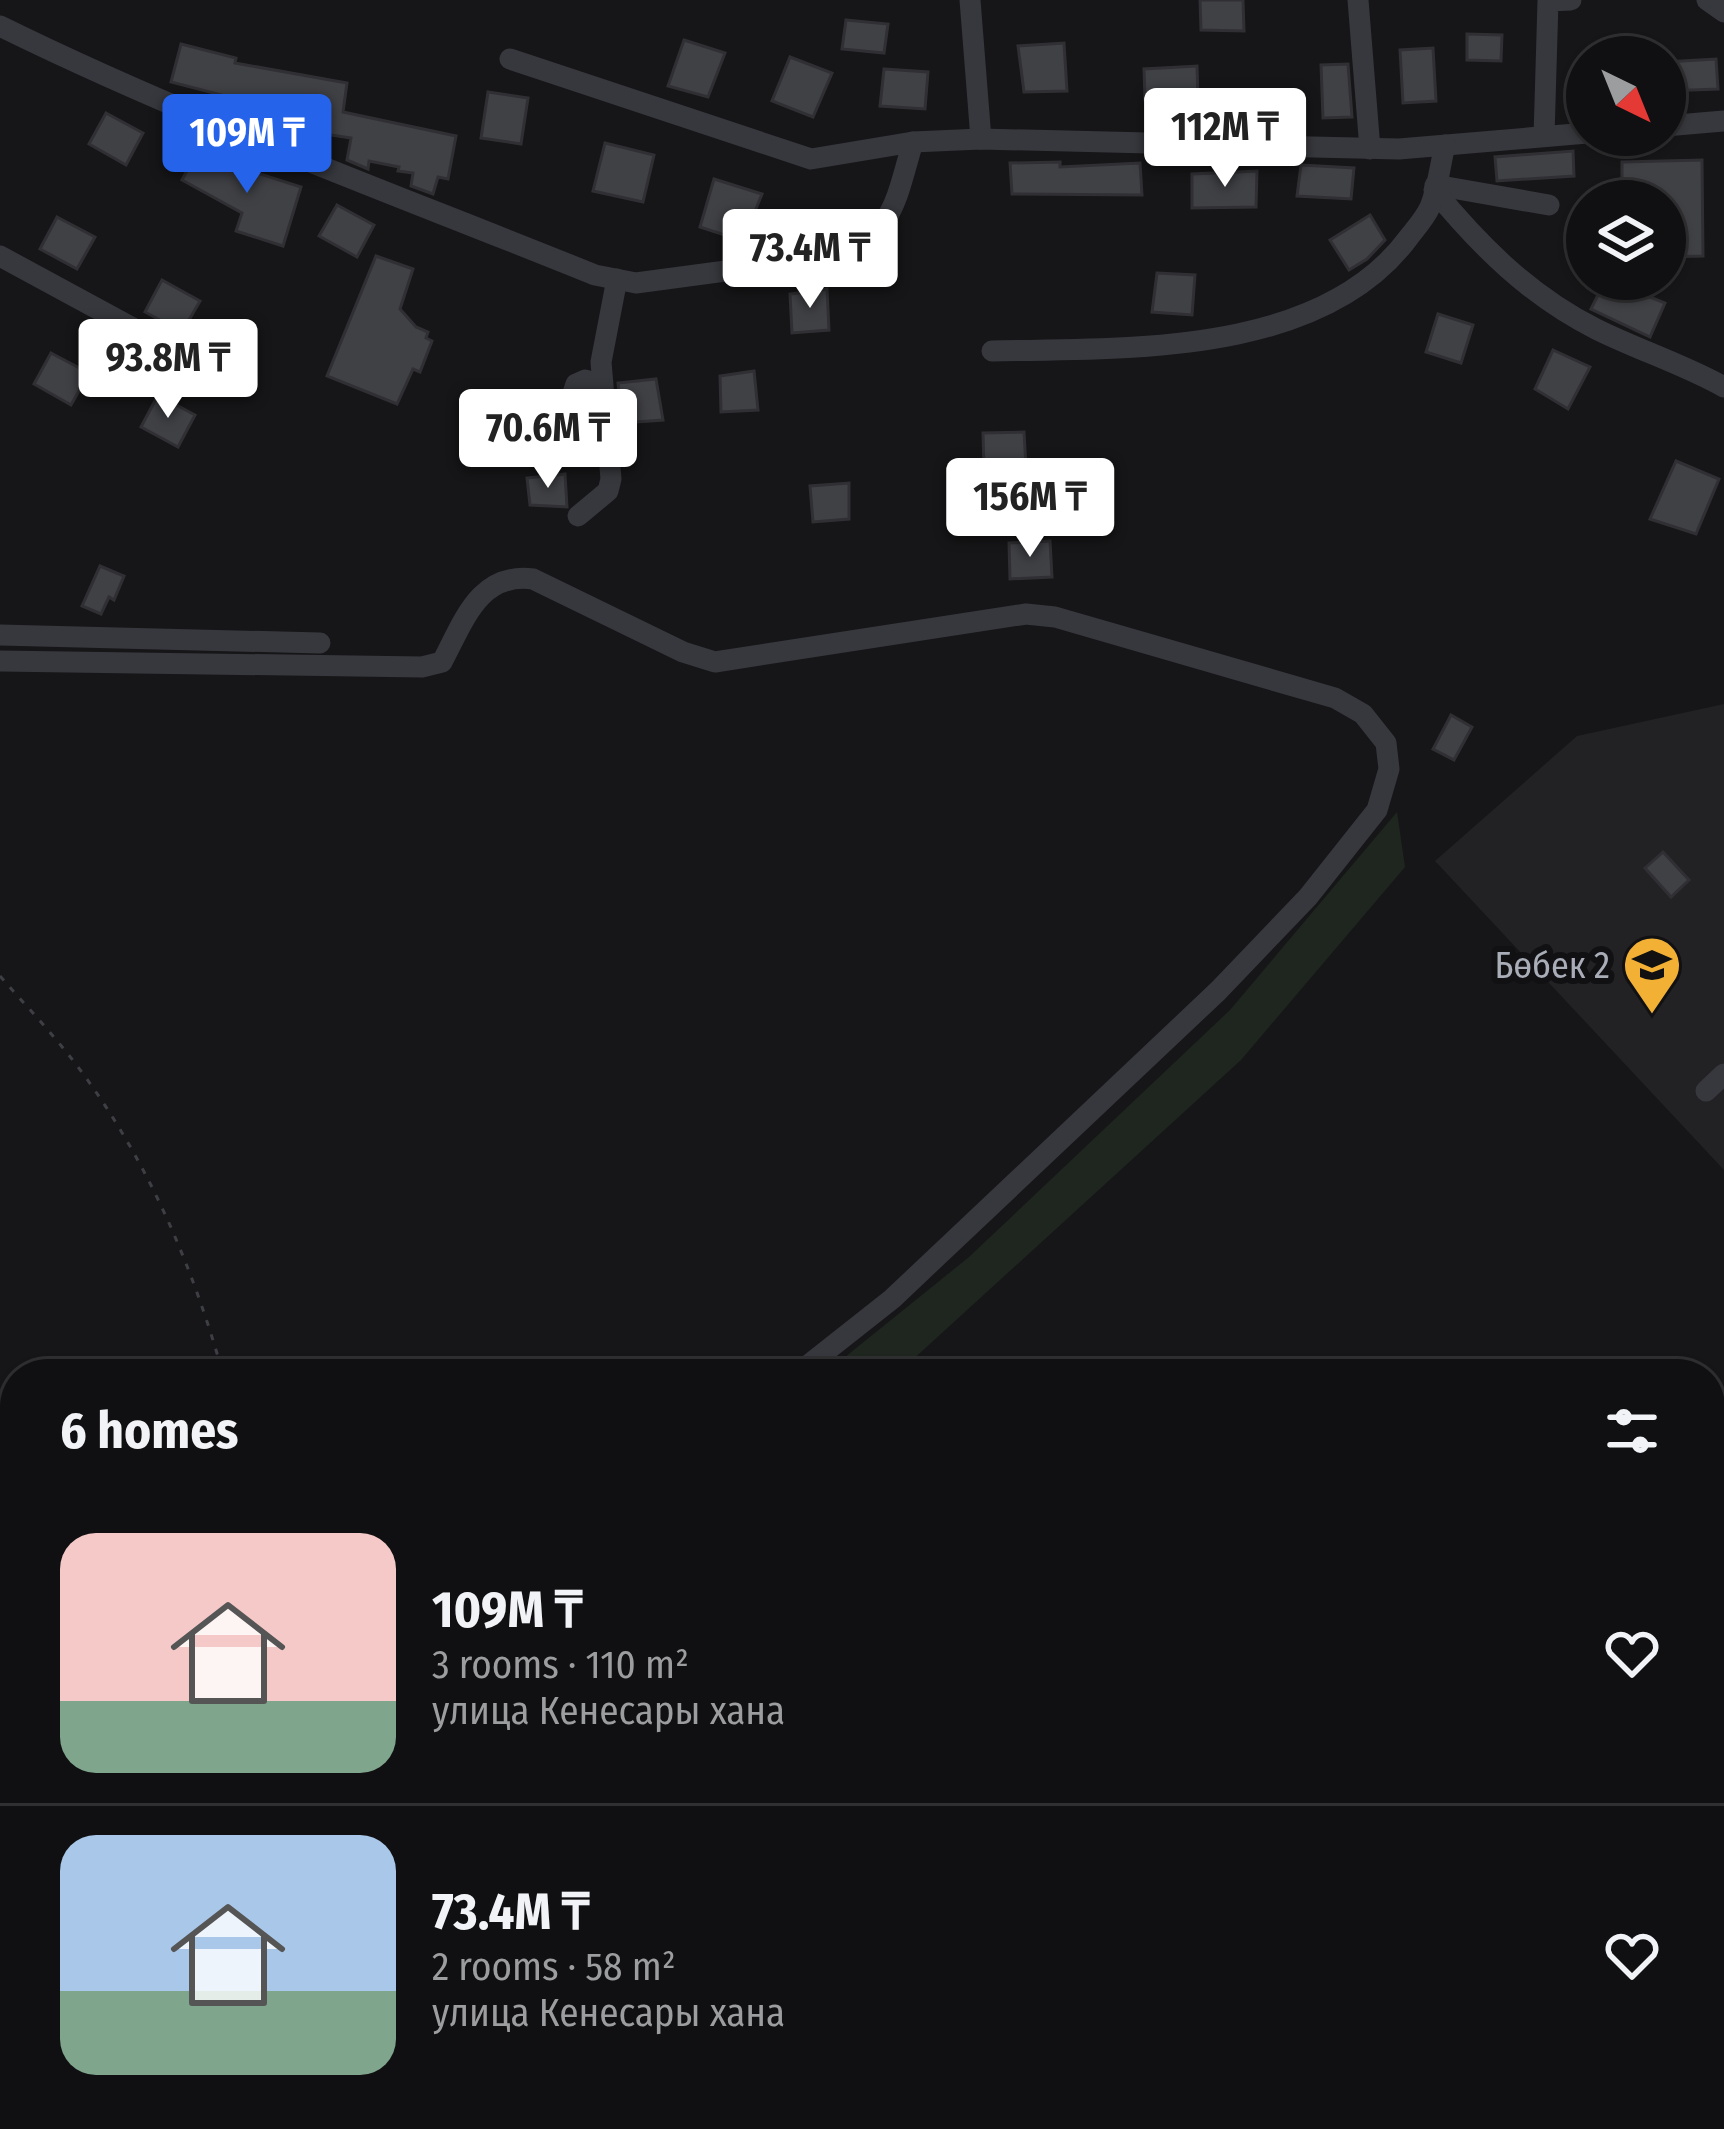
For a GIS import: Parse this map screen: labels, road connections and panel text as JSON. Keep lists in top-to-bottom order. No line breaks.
{"places":{"school or university":["Бөбек 2"]},"north":"bottom right","page":{"price":["112M ₸","109M ₸","73.4M ₸","93.8M ₸","70.6M ₸","156M ₸"],"heading":"6 homes","list":[{"name":"109M ₸","note":"3 rooms · 110 m² · улица Кенесары хана"},{"name":"73.4M ₸","note":"2 rooms · 58 m² · улица Кенесары хана"}]}}
